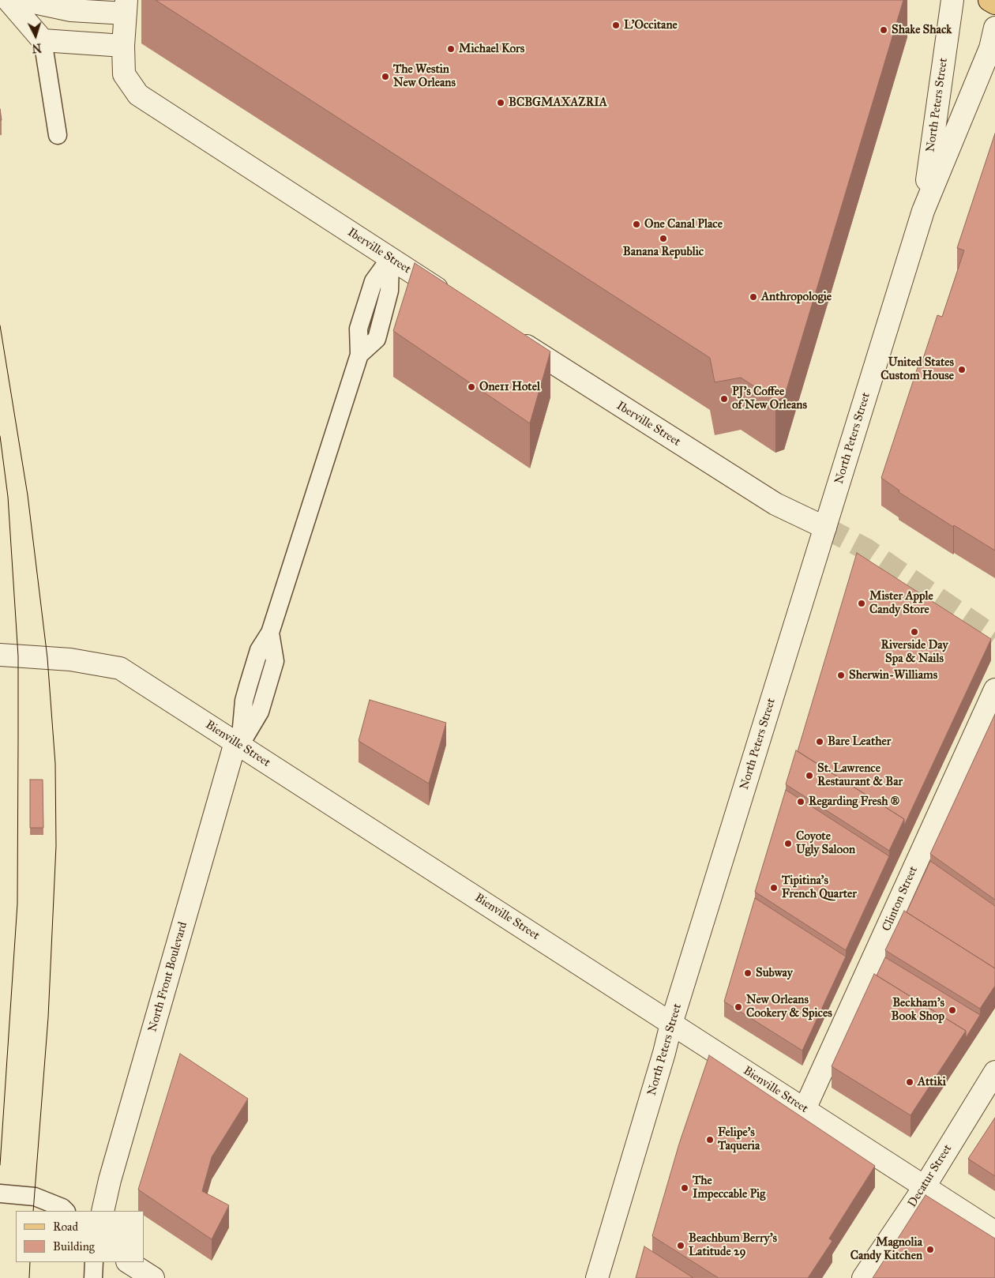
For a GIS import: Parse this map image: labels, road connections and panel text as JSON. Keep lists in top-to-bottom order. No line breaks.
{"streets":{"street":["North Peters Street","Iberville Street","Bienville Street","Clinton Street","North Front Boulevard","Decatur Street"]},"crossings":[["North Peters Street","Iberville Street"],["North Peters Street","Bienville Street"],["Bienville Street","Clinton Street"],["Bienville Street","North Front Boulevard"],["Bienville Street","Decatur Street"]],"places":["L'Occitane","Shake Shack","Michael Kors","The Westin New Orleans","BCBGMAXAZRIA","One Canal Place","Banana Republic","Anthropologie","United States Custom House","One11 Hotel","PJ's Coffee of New Orleans","Mister Apple Candy Store","Riverside Day Spa & Nails","Sherwin-Williams","Bare Leather","St. Lawrence Restaurant & Bar","Regarding Fresh ®","Coyote Ugly Saloon","Tipitina’s French Quarter","Subway","New Orleans Cookery & Spices","Beckham's Book Shop","Attiki","Felipe's Taqueria","The Impeccable Pig","Beachbum Berry's Latitude 29","Magnolia Candy Kitchen"],"legend":["Road","Building"],"north":"bottom"}
